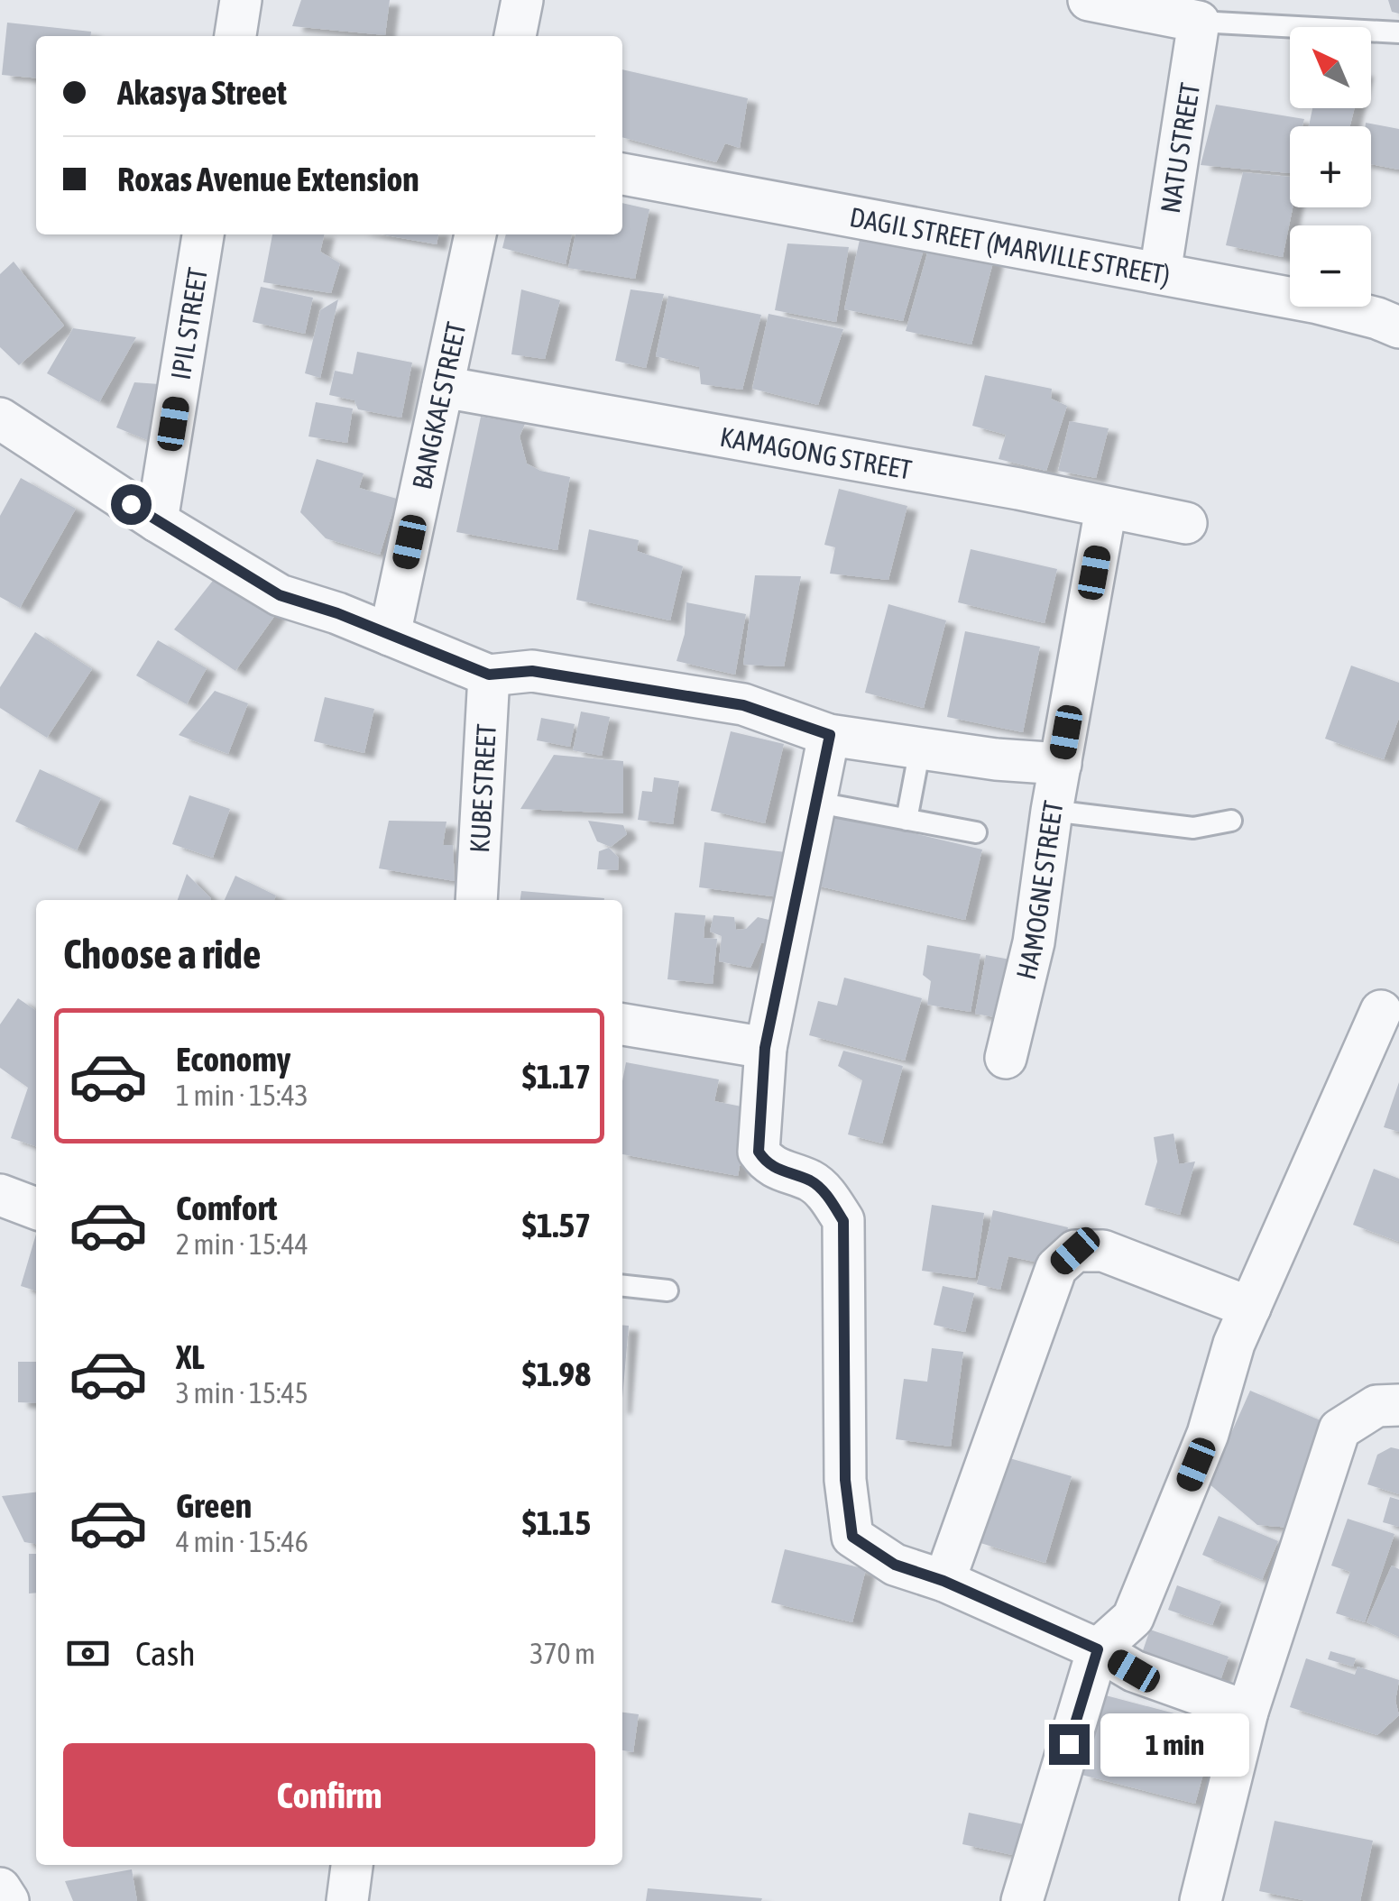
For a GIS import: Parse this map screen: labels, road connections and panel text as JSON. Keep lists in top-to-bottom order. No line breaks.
{"streets":{"street":["NATU STREET","DAGIL STREET (MARVILLE STREET)","IPIL STREET","BANGKAE STREET","KAMAGONG STREET","KUBE STREET","HAMOGNE STREET"]},"crossings":[["NATU STREET","DAGIL STREET (MARVILLE STREET)"],["BANGKAE STREET","KAMAGONG STREET"],["KAMAGONG STREET","HAMOGNE STREET"]],"north":"top left","page":{"map_buttons":["+","−"],"banner":["Akasya Street","Roxas Avenue Extension"],"heading":"Choose a ride","list":[{"name":"Economy","note":"1 min · 15:43","value":"$1.17"},{"name":"Comfort","note":"2 min · 15:44","value":"$1.57"},{"name":"XL","note":"3 min · 15:45","value":"$1.98"},{"name":"Green","note":"4 min · 15:46","value":"$1.15"}],"pay":["Cash","370 m"],"bubble":"1 min","buttons":"Confirm"}}
